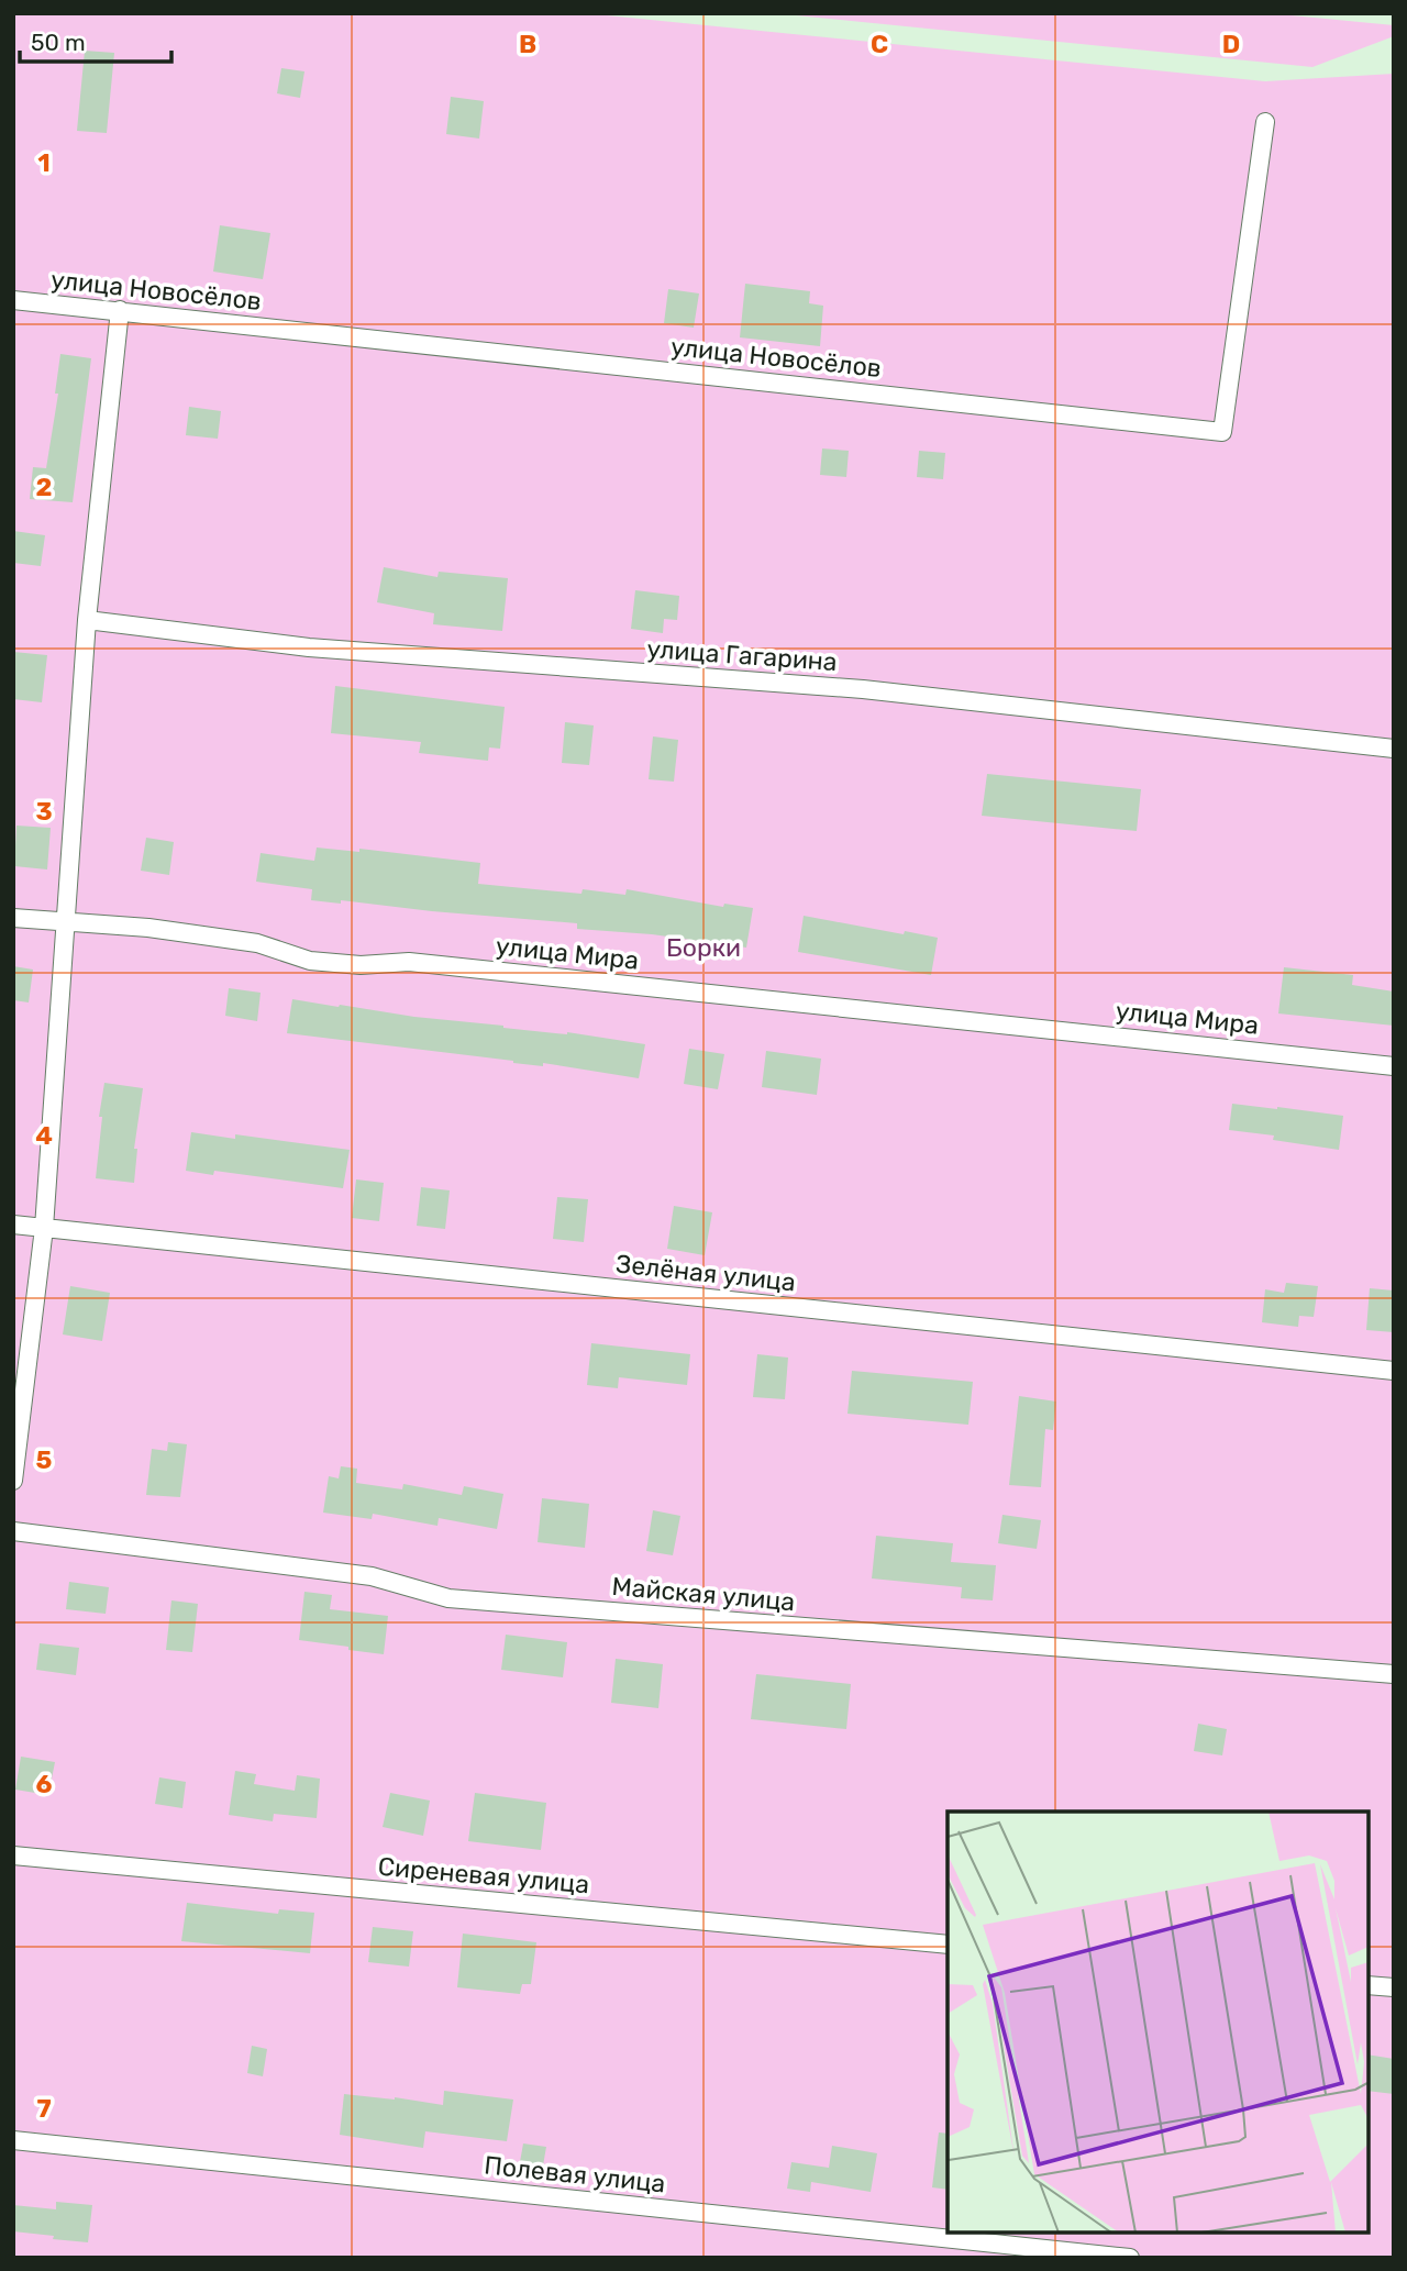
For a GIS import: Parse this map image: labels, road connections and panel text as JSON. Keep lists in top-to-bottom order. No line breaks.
{"streets":{"street":["улица Новосёлов","улица Гагарина","улица Мира","Зелёная улица","Майская улица","Сиреневая улица","Полевая улица"]},"parks":["Борки"],"scale_bar":"50 m","grid":{"columns":["B","C","D"],"rows":["1","2","3","4","5","6","7"]}}
